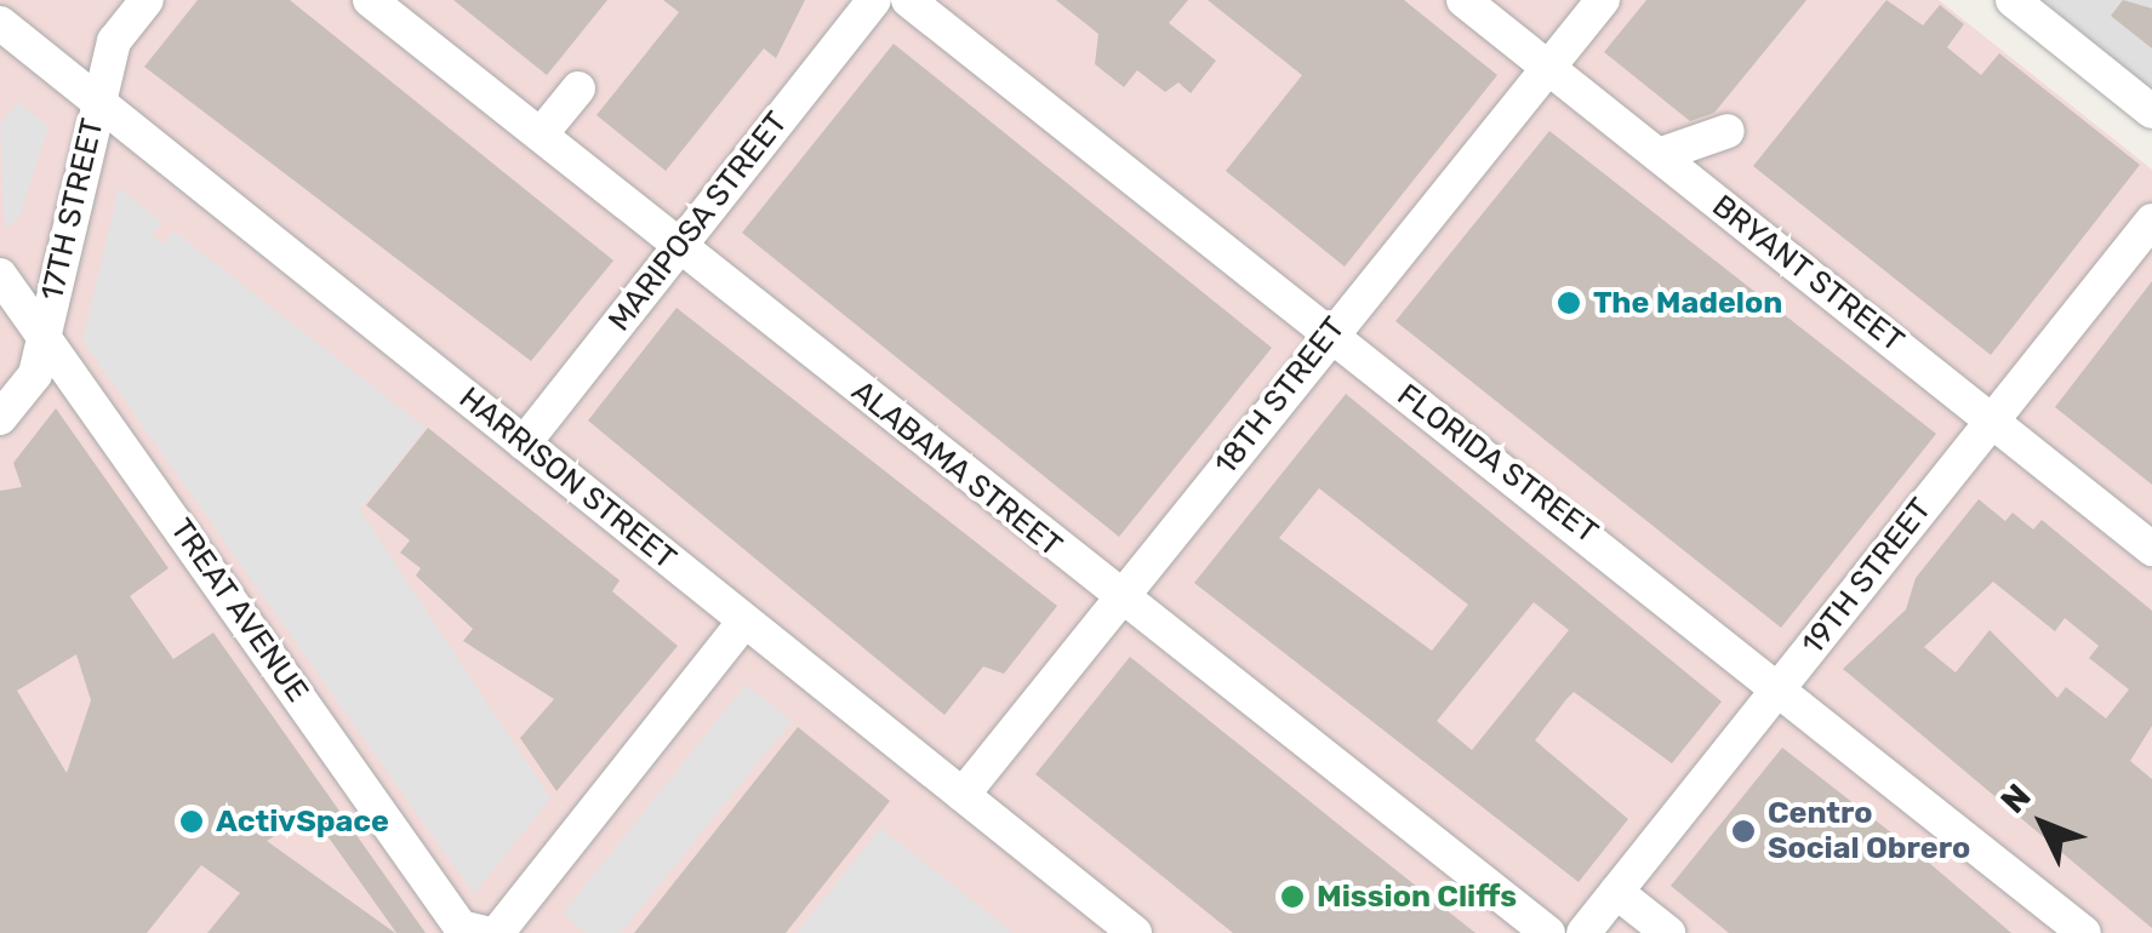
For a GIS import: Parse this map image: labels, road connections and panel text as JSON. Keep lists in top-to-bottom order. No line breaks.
{"streets":{"street":["17TH STREET","MARIPOSA STREET","BRYANT STREET","18TH STREET","FLORIDA STREET","ALABAMA STREET","HARRISON STREET","19TH STREET","TREAT AVENUE"]},"crossings":[["17TH STREET","HARRISON STREET"],["17TH STREET","TREAT AVENUE"],["MARIPOSA STREET","ALABAMA STREET"],["MARIPOSA STREET","HARRISON STREET"],["BRYANT STREET","18TH STREET"],["BRYANT STREET","19TH STREET"],["18TH STREET","FLORIDA STREET"],["18TH STREET","ALABAMA STREET"],["18TH STREET","HARRISON STREET"],["FLORIDA STREET","19TH STREET"]],"places":["The Madelon","ActivSpace","Centro Social Obrero","Mission Cliffs"],"north":"top left"}
